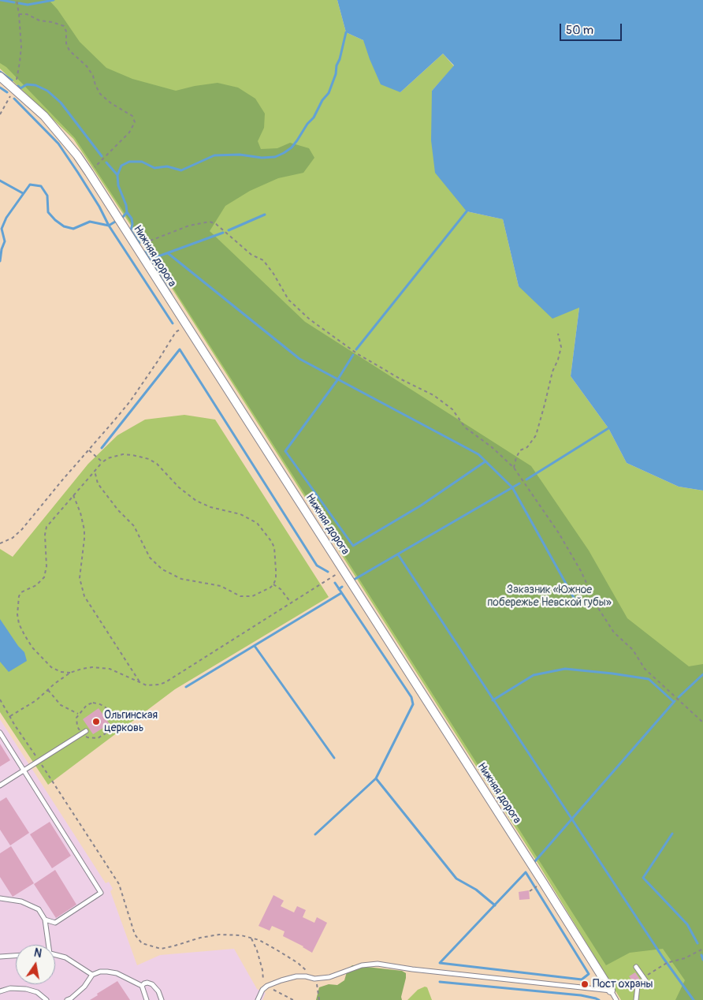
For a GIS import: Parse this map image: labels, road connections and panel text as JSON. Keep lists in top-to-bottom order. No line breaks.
{"streets":{"street":["Нижняя дорога"]},"parks":["Заказник «Южное побережье Невской губы»"],"places":["Ольгинская церковь","Пост охраны"],"scale_bar":"50 m","north":"top"}
